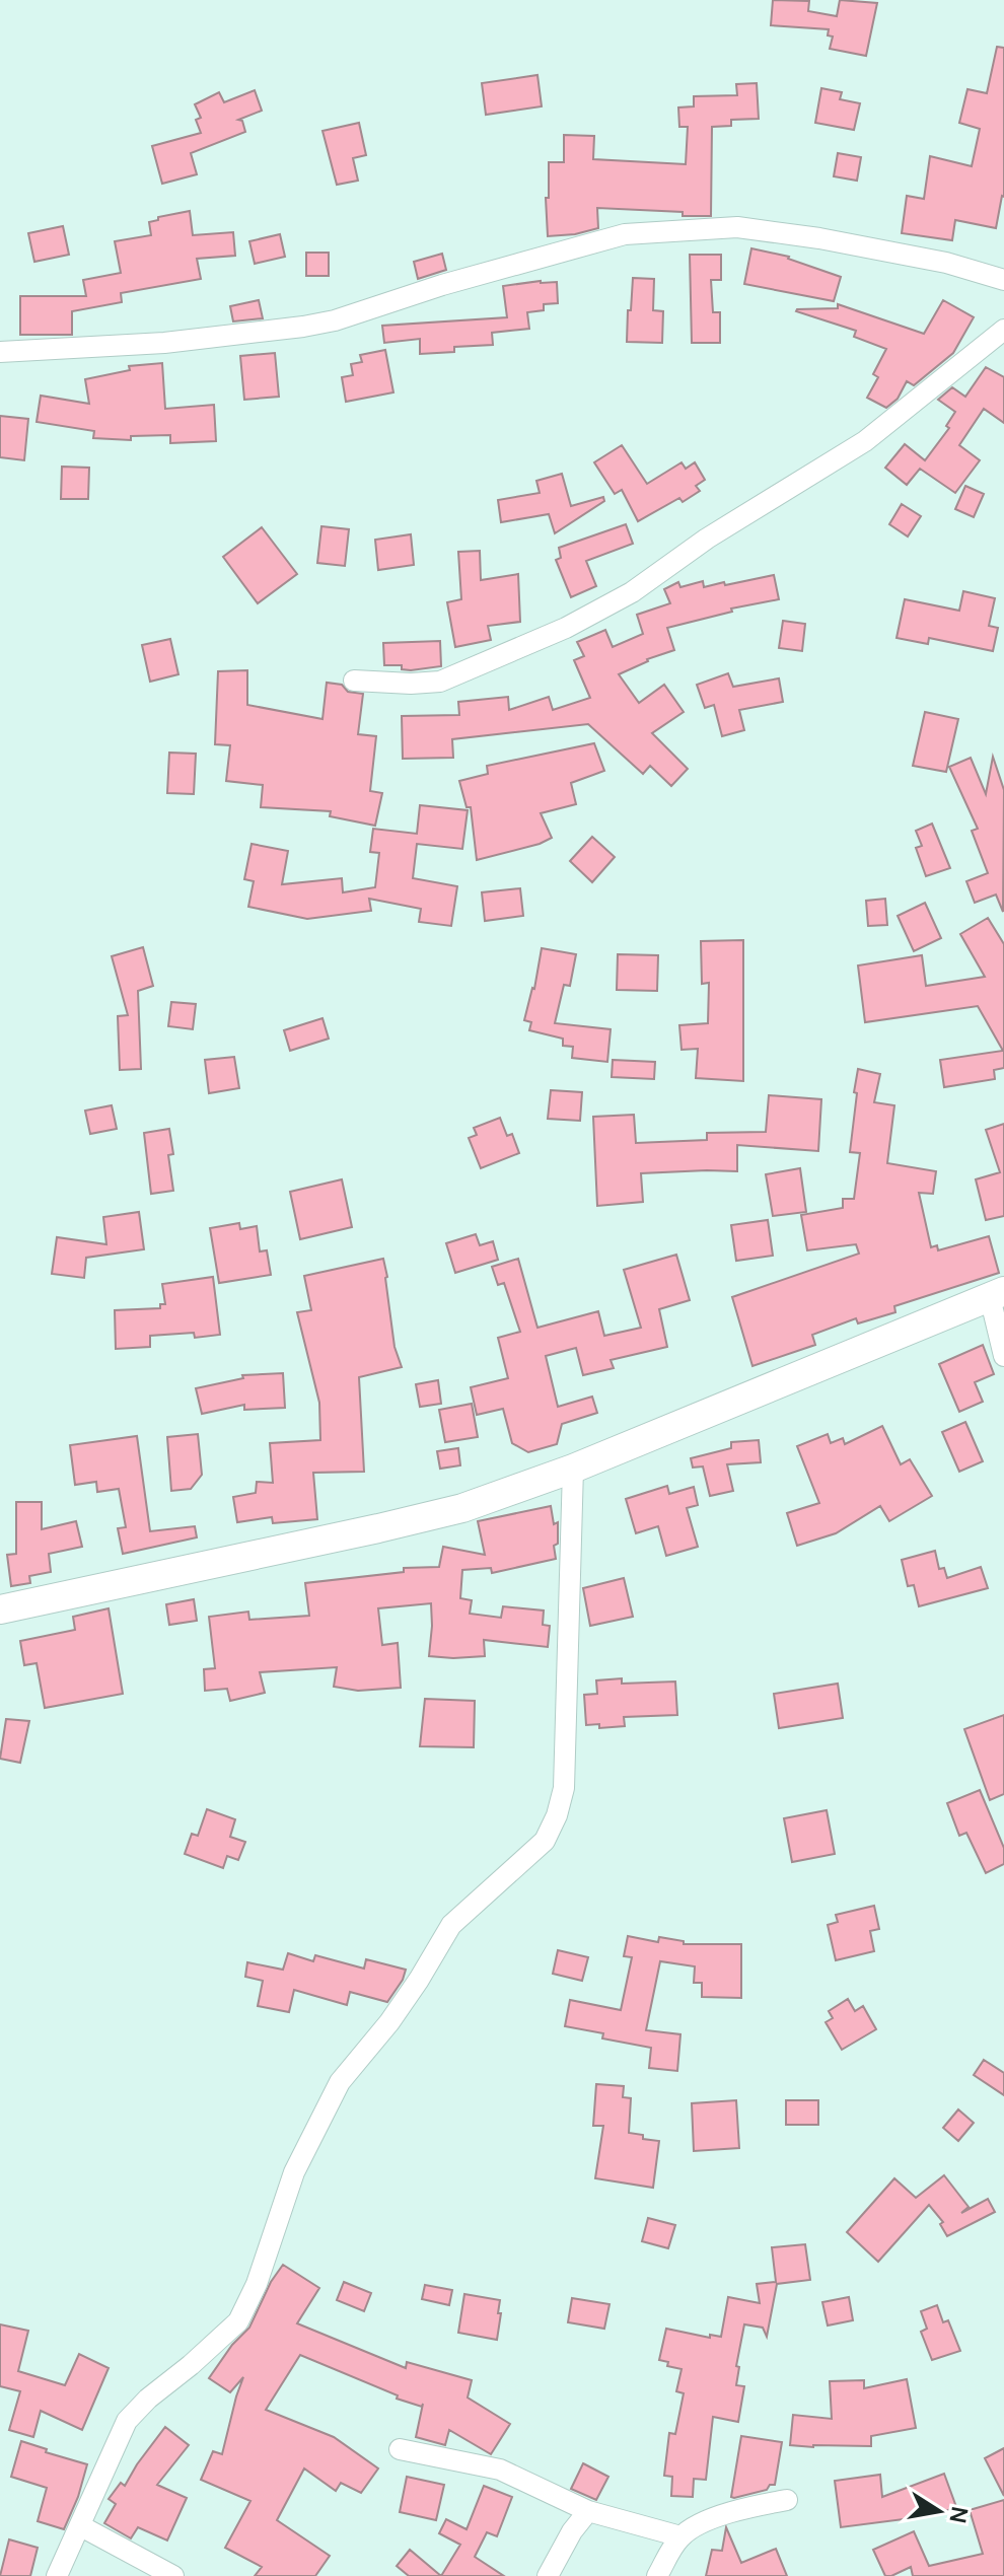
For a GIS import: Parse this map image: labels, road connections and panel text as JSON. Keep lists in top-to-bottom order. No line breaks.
{"north":"right"}
